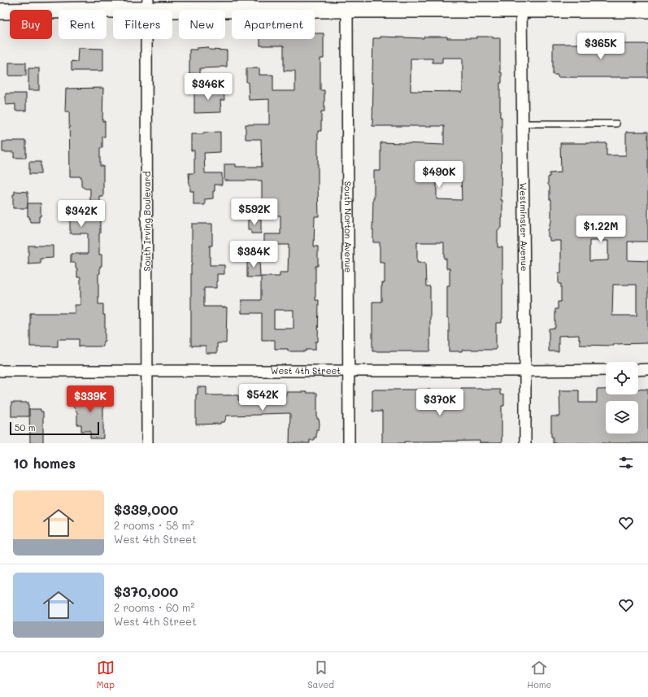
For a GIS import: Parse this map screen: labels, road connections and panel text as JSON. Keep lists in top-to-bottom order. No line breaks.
{"streets":{"street":["South Irving Boulevard","South Norton Avenue","Westminster Avenue","West 4th Street"]},"crossings":[["South Irving Boulevard","West 4th Street"],["South Norton Avenue","West 4th Street"],["Westminster Avenue","West 4th Street"]],"scale_bar":"50 m","page":{"chip":["Buy","Rent","Filters","New","Apartment"],"price":["$365K","$346K","$490K","$592K","$342K","$1.22M","$384K","$542K","$339K","$370K"],"scale":"50 m","heading":"10 homes","list":[{"name":"$339,000","note":"2 rooms · 58 m² · West 4th Street"},{"name":"$370,000","note":"2 rooms · 60 m² · West 4th Street"}],"tabs":["Map","Saved","Home"]}}
